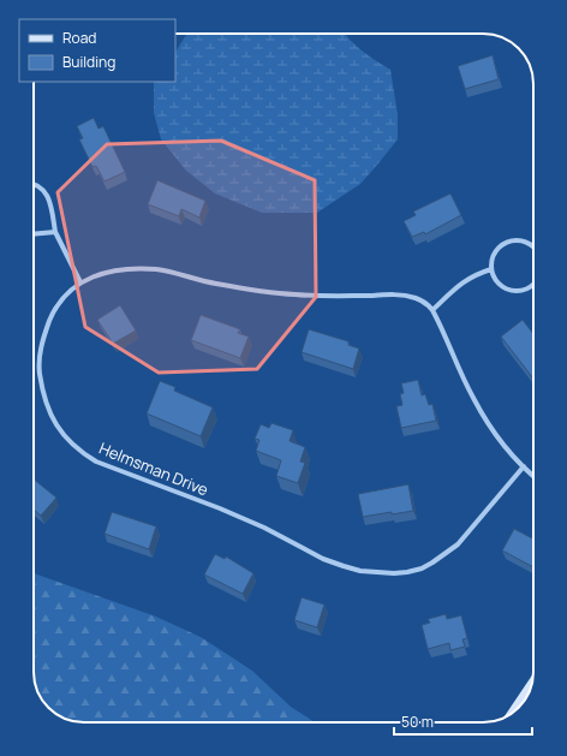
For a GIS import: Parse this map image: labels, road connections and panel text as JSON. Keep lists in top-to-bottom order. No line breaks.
{"streets":{"street":["Helmsman Drive"]},"legend":["Road","Building"],"scale_bar":"50 m"}
